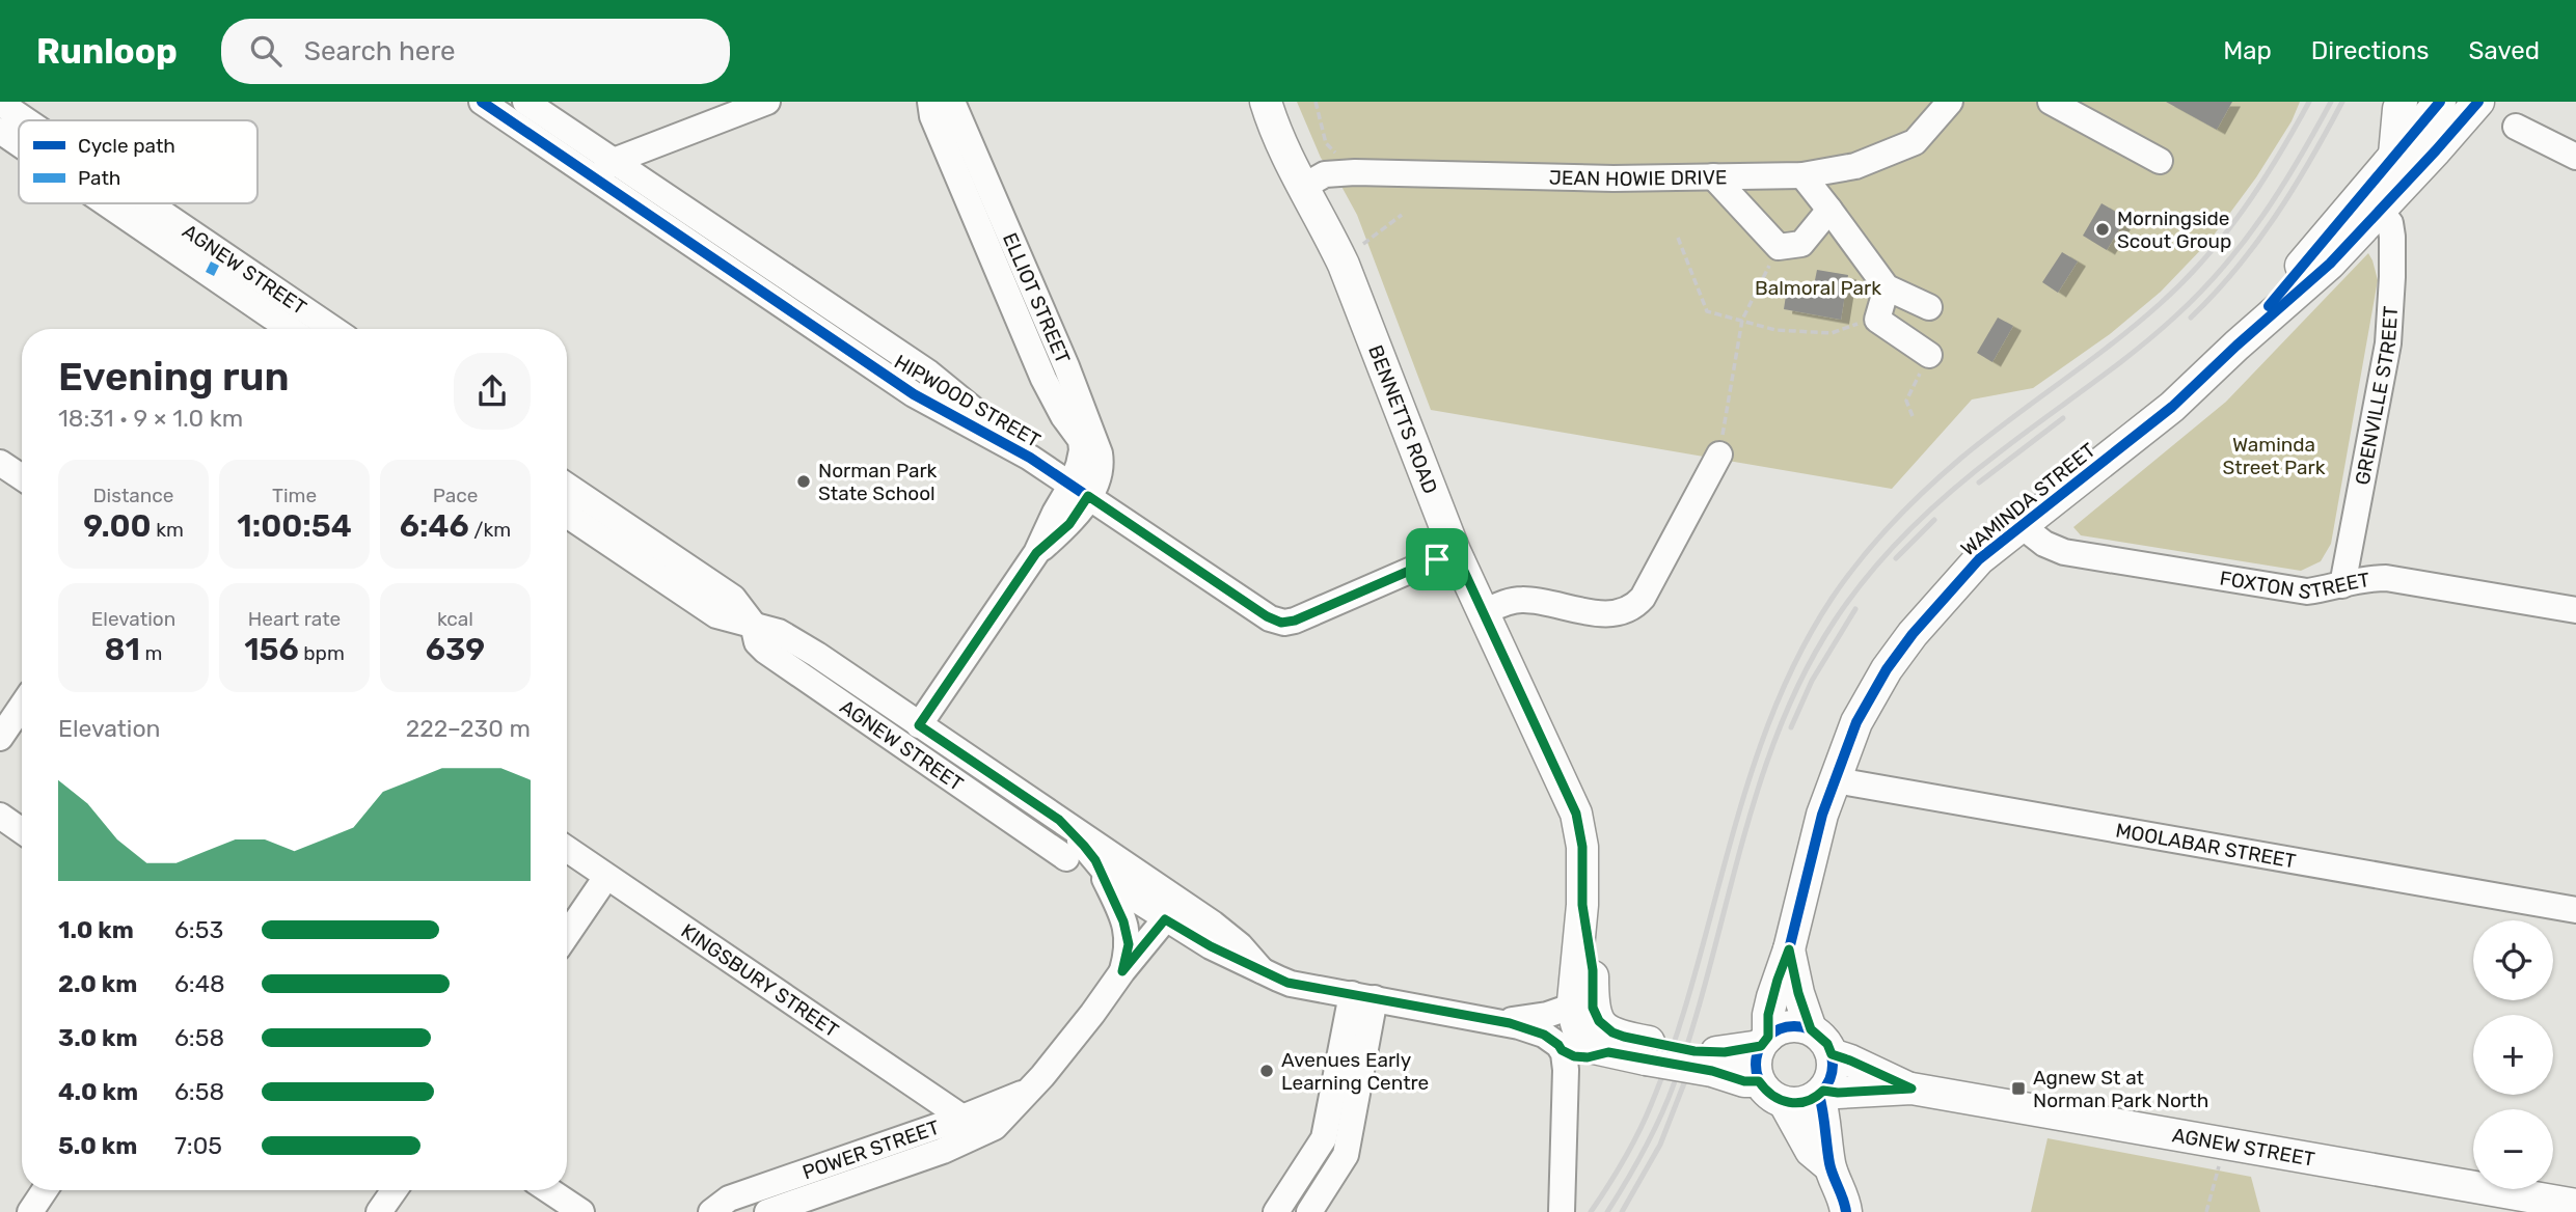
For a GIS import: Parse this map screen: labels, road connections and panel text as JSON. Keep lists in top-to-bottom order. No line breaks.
{"streets":{"main road":["AGNEW STREET","BENNETTS ROAD","WAMINDA STREET"],"street":["JEAN HOWIE DRIVE","ELLIOT STREET","GRENVILLE STREET","HIPWOOD STREET","FOXTON STREET","MOOLABAR STREET","KINGSBURY STREET","POWER STREET"]},"crossings":[["JEAN HOWIE DRIVE","BENNETTS ROAD"],["AGNEW STREET","BENNETTS ROAD"],["AGNEW STREET","WAMINDA STREET"],["AGNEW STREET","POWER STREET"],["ELLIOT STREET","HIPWOOD STREET"],["GRENVILLE STREET","WAMINDA STREET"],["GRENVILLE STREET","FOXTON STREET"],["HIPWOOD STREET","BENNETTS ROAD"],["BENNETTS ROAD","WAMINDA STREET"],["WAMINDA STREET","FOXTON STREET"],["WAMINDA STREET","MOOLABAR STREET"],["KINGSBURY STREET","POWER STREET"]],"parks":["Balmoral Park","Waminda Street Park"],"places":{"other":["Morningside Scout Group","Norman Park State School","Avenues Early Learning Centre"],"transit":["Agnew St at Norman Park North"]},"legend":["Cycle path","Path"],"page":{"header":"Runloop","search":"Search here","nav":["Map","Directions","Saved"],"heading":["Evening run","18:31 · 9 × 1.0 km"],"stats":[["Distance","9.00 km"],["Time","1:00:54"],["Pace","6:46 /km"],["Elevation","81 m"],["Heart rate","156 bpm"],["kcal","639"]],"chart":["Elevation","222–230 m"],"list":[{"name":"1.0 km","note":"6:53"},{"name":"2.0 km","note":"6:48"},{"name":"3.0 km","note":"6:58"},{"name":"4.0 km","note":"6:58"},{"name":"5.0 km","note":"7:05"}],"map_buttons":["+","−"]}}
